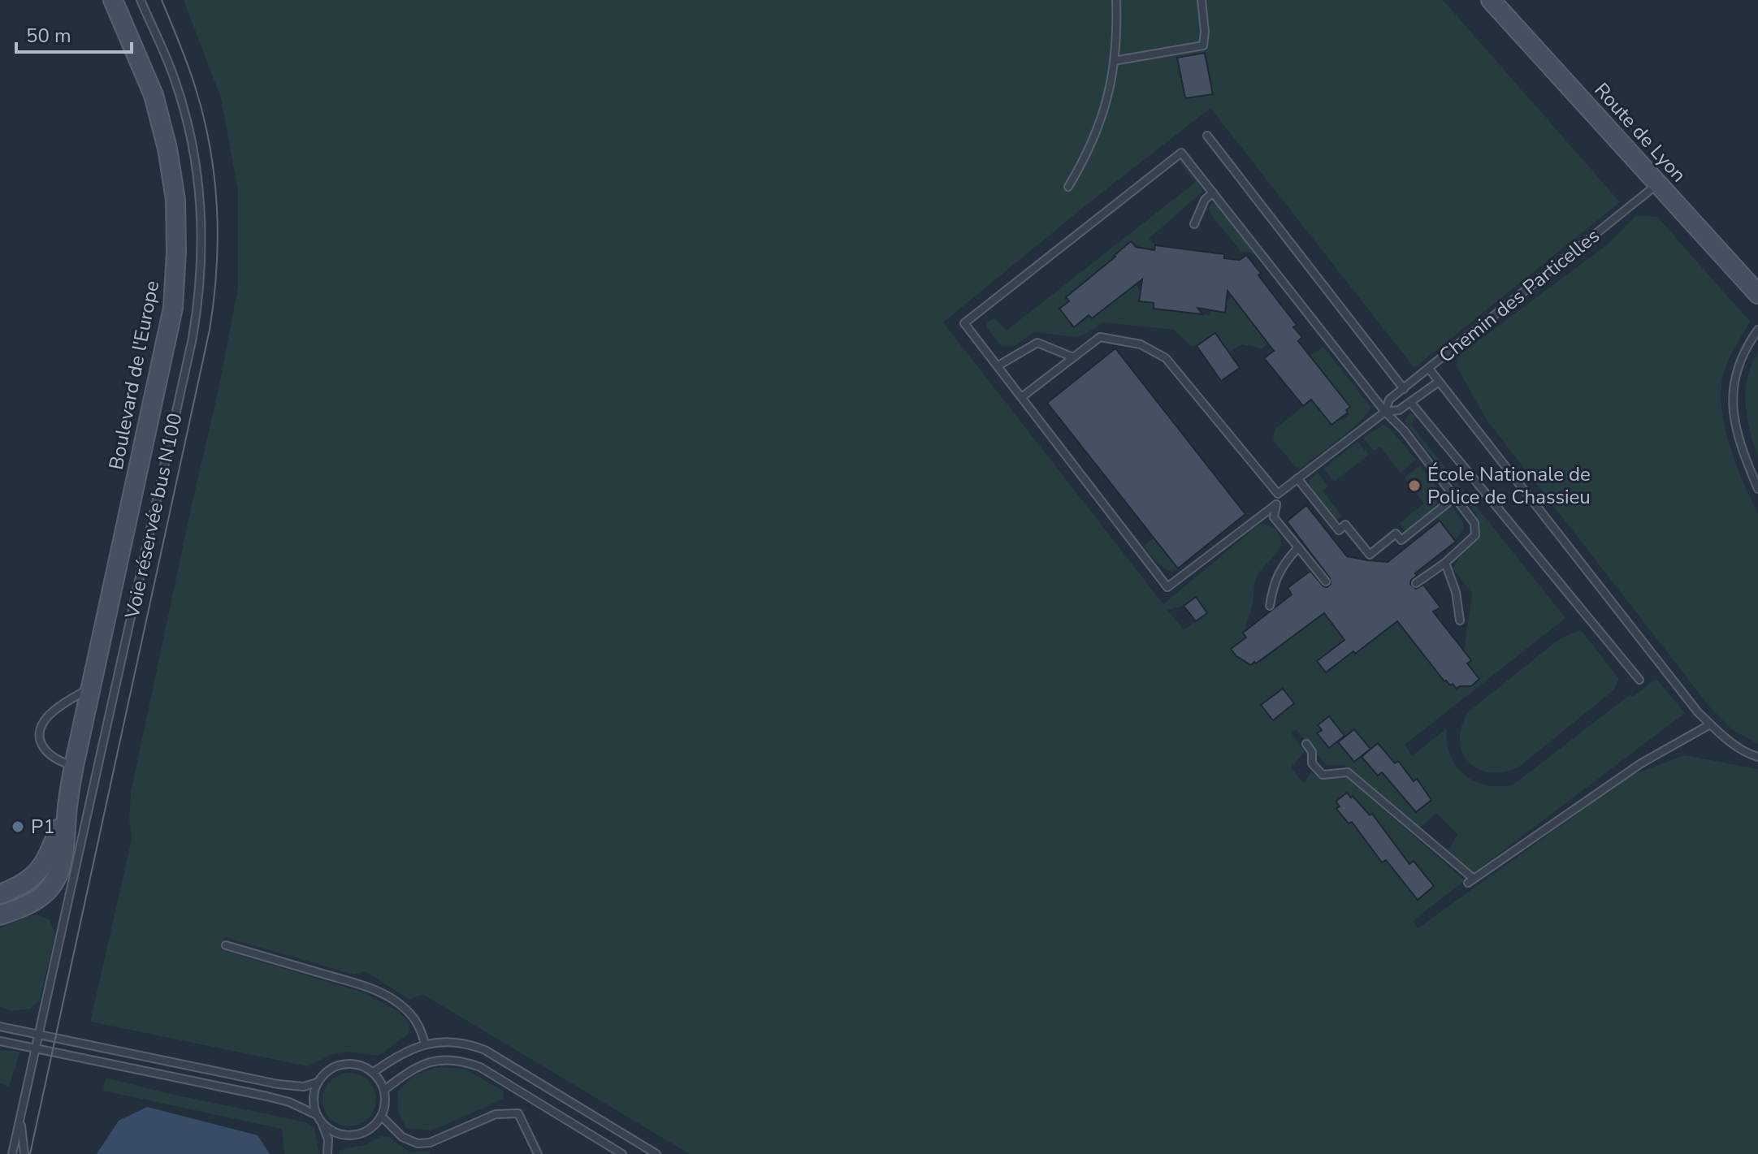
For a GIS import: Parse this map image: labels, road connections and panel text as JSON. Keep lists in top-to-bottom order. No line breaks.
{"streets":{"street":["Route de Lyon","Boulevard de l'Europe"],"lane":["Chemin des Particelles","Voie réservée bus N100"]},"crossings":[["Route de Lyon","Chemin des Particelles"]],"places":["École Nationale de Police de Chassieu","P1"],"scale_bar":"50 m"}
